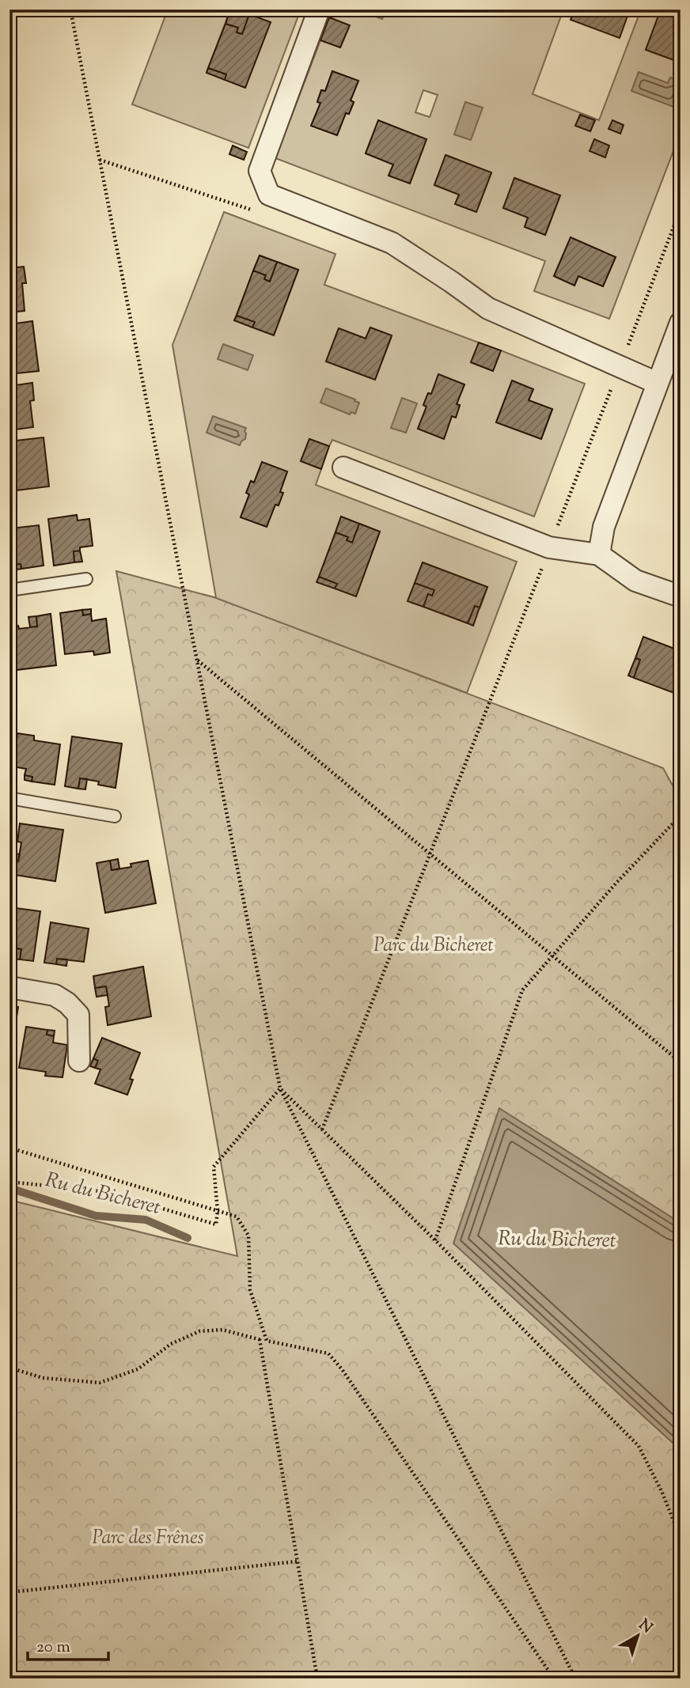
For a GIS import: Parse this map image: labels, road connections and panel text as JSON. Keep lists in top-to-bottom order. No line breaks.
{"water":["Ru du Bicheret"],"parks":["Parc du Bicheret","Parc des Frênes"],"scale_bar":"20 m","north":"top right"}
